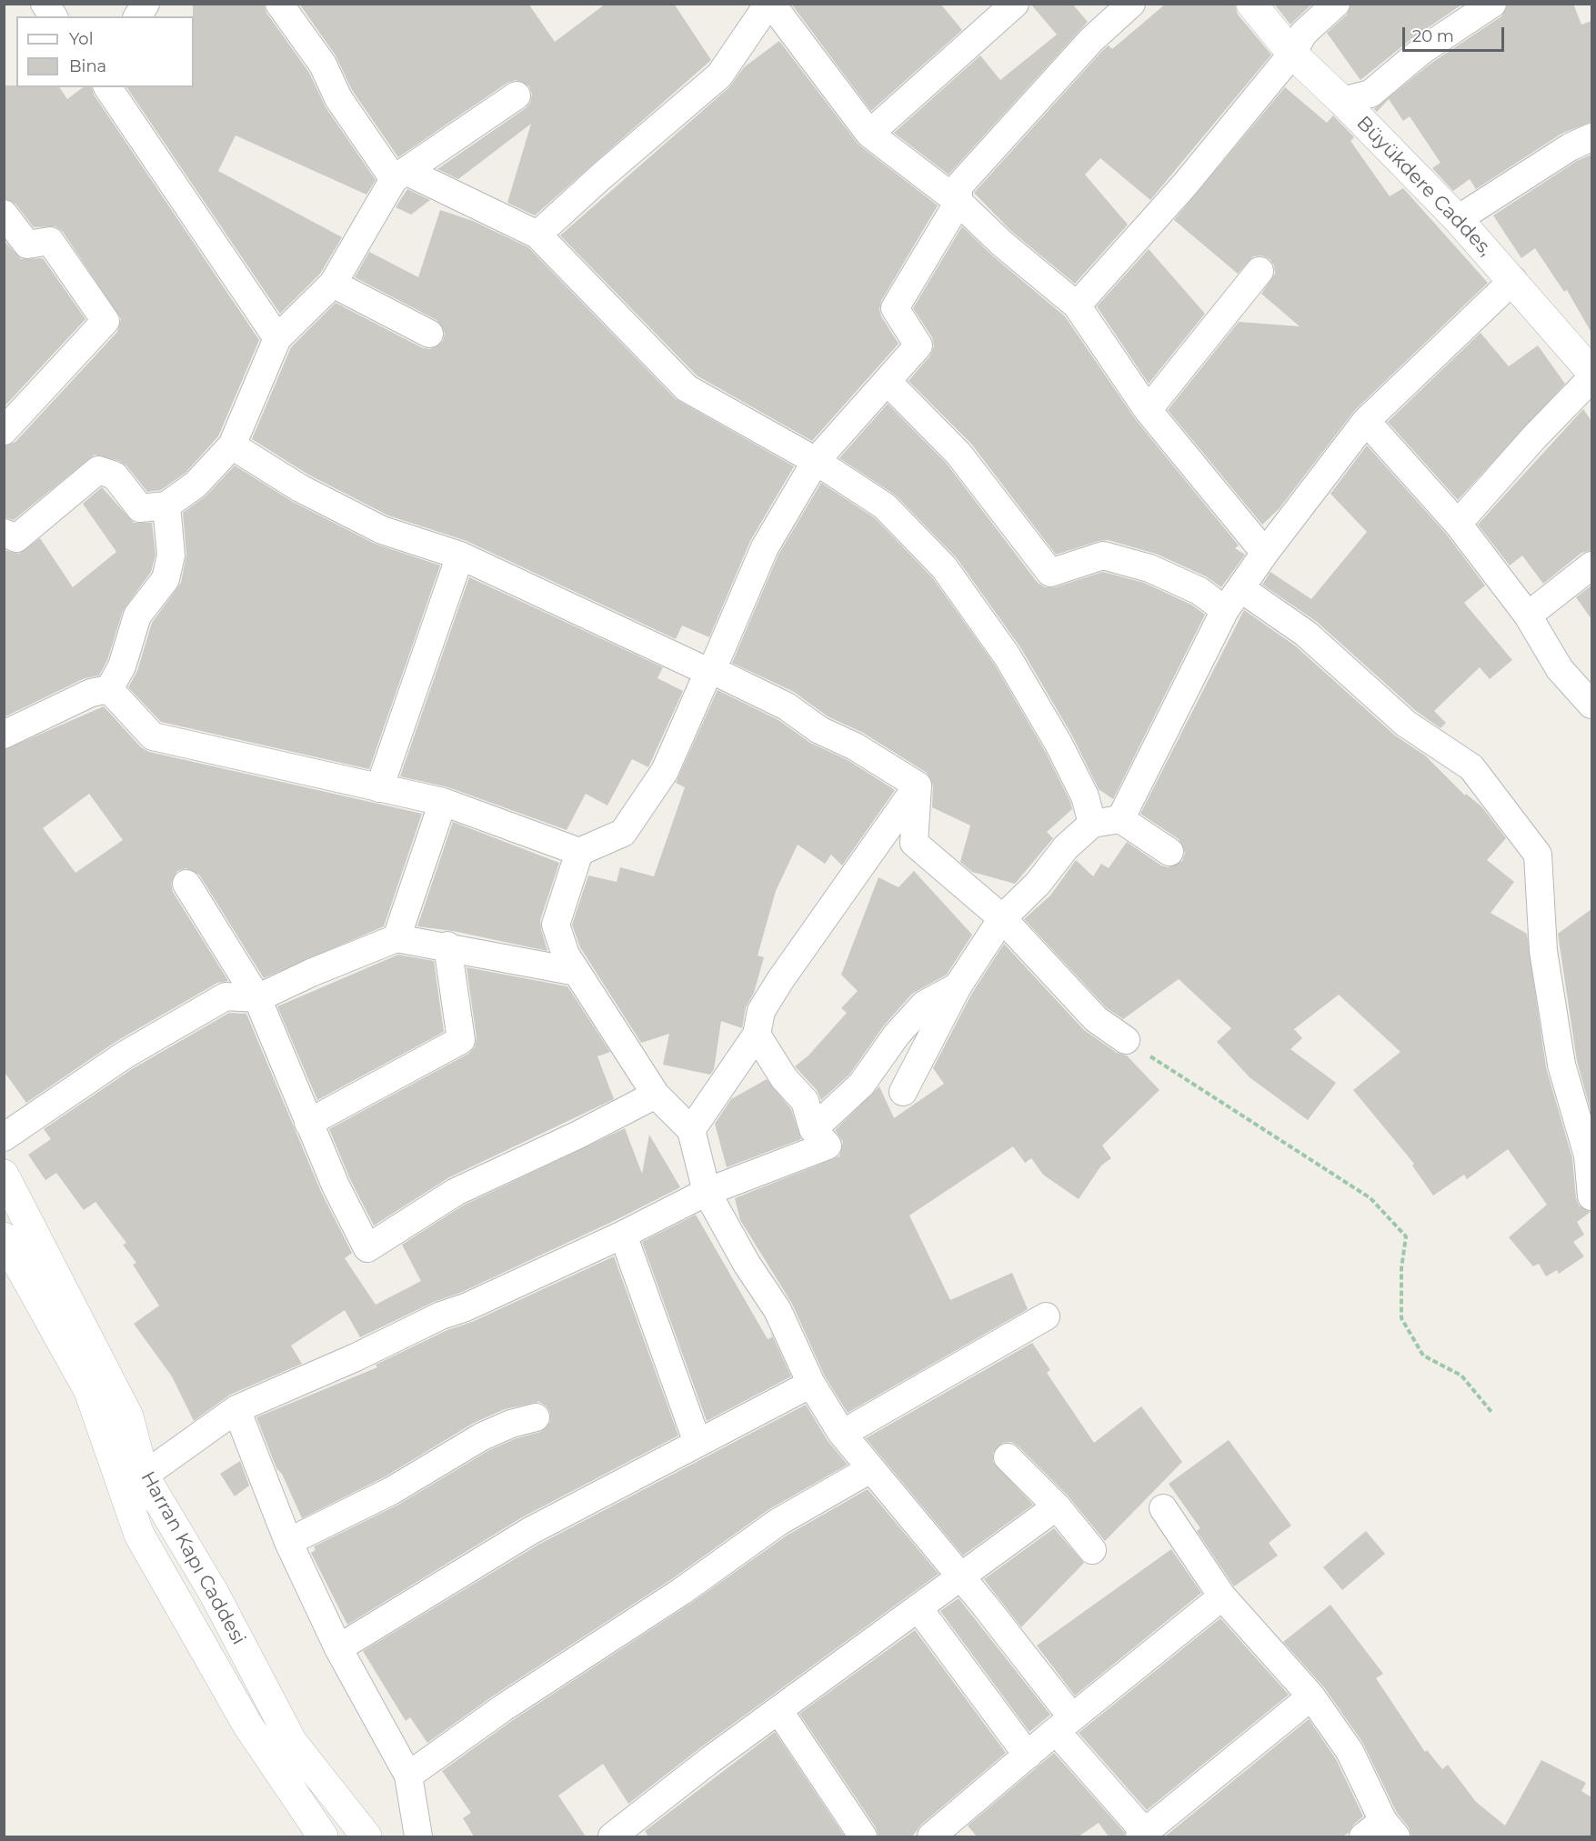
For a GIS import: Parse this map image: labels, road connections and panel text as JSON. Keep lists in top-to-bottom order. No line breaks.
{"streets":{"main road":["Büyükdere Caddes,","Harran Kapı Caddesi"]},"legend":["Yol","Bina"],"scale_bar":"20 m"}
